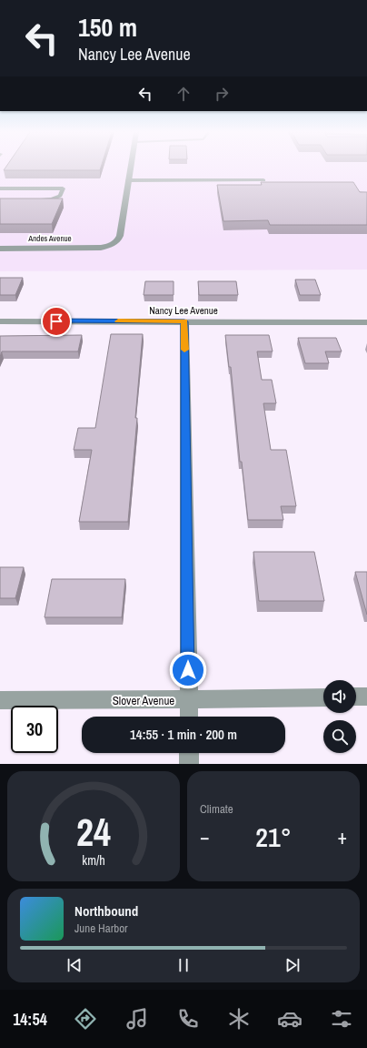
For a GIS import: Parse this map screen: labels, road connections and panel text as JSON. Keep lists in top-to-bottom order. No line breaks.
{"streets":{"street":["Andes Avenue","Nancy Lee Avenue","Slover Avenue"]},"page":{"turn":["150 m","Nancy Lee Avenue"],"limit":"30","trip":"14:55 · 1 min · 200 m","tile":"Climate","heat":["−","21°","+"],"song":["Northbound","June Harbor"],"tabs":"14:54","gauge":["24","km/h"]}}
